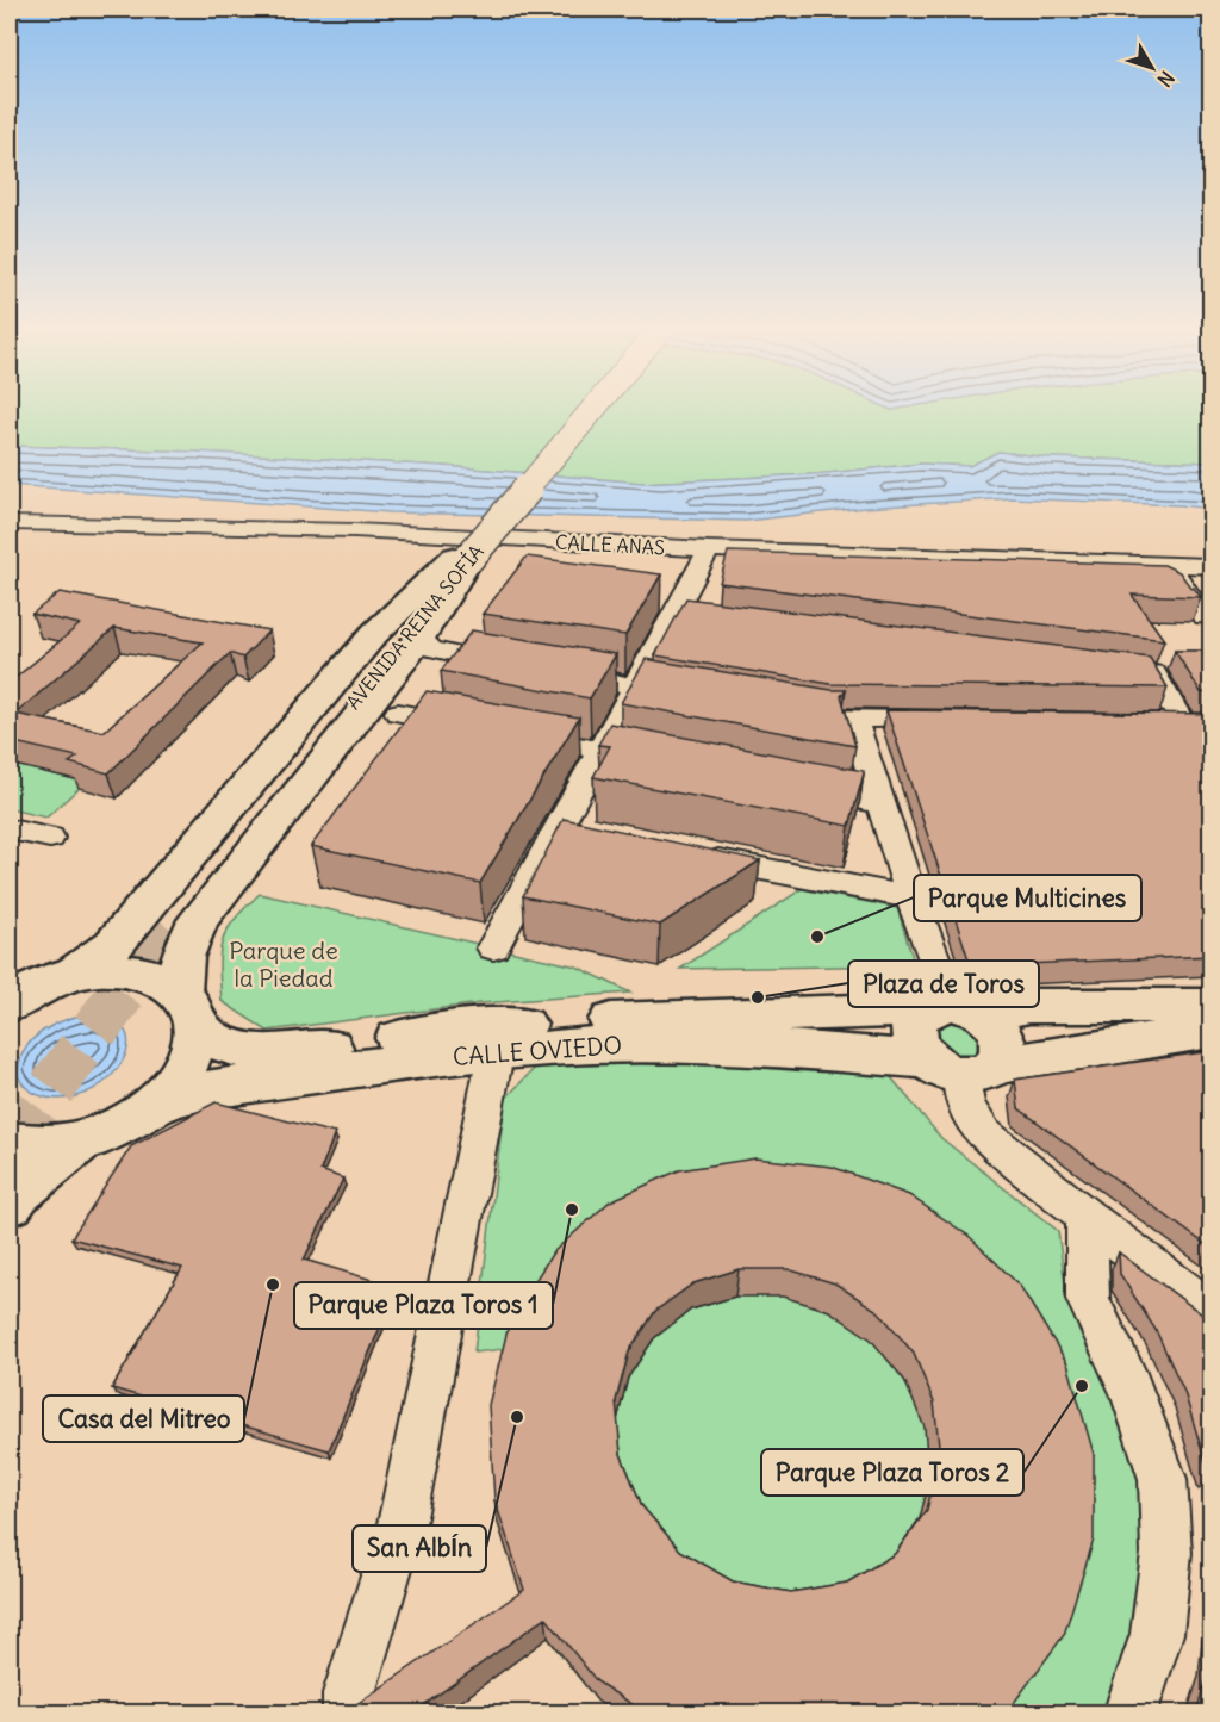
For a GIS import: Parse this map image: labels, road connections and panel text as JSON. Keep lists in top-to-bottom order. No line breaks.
{"streets":{"main road":["AVENIDA REINA SOFÍA","CALLE OVIEDO"],"street":["CALLE ANAS"]},"parks":["Parque de la Piedad"],"places":["Parque Multicines","Plaza de Toros","Parque Plaza Toros 1","Casa del Mitreo","Parque Plaza Toros 2","San Albĺn"],"north":"bottom right"}
